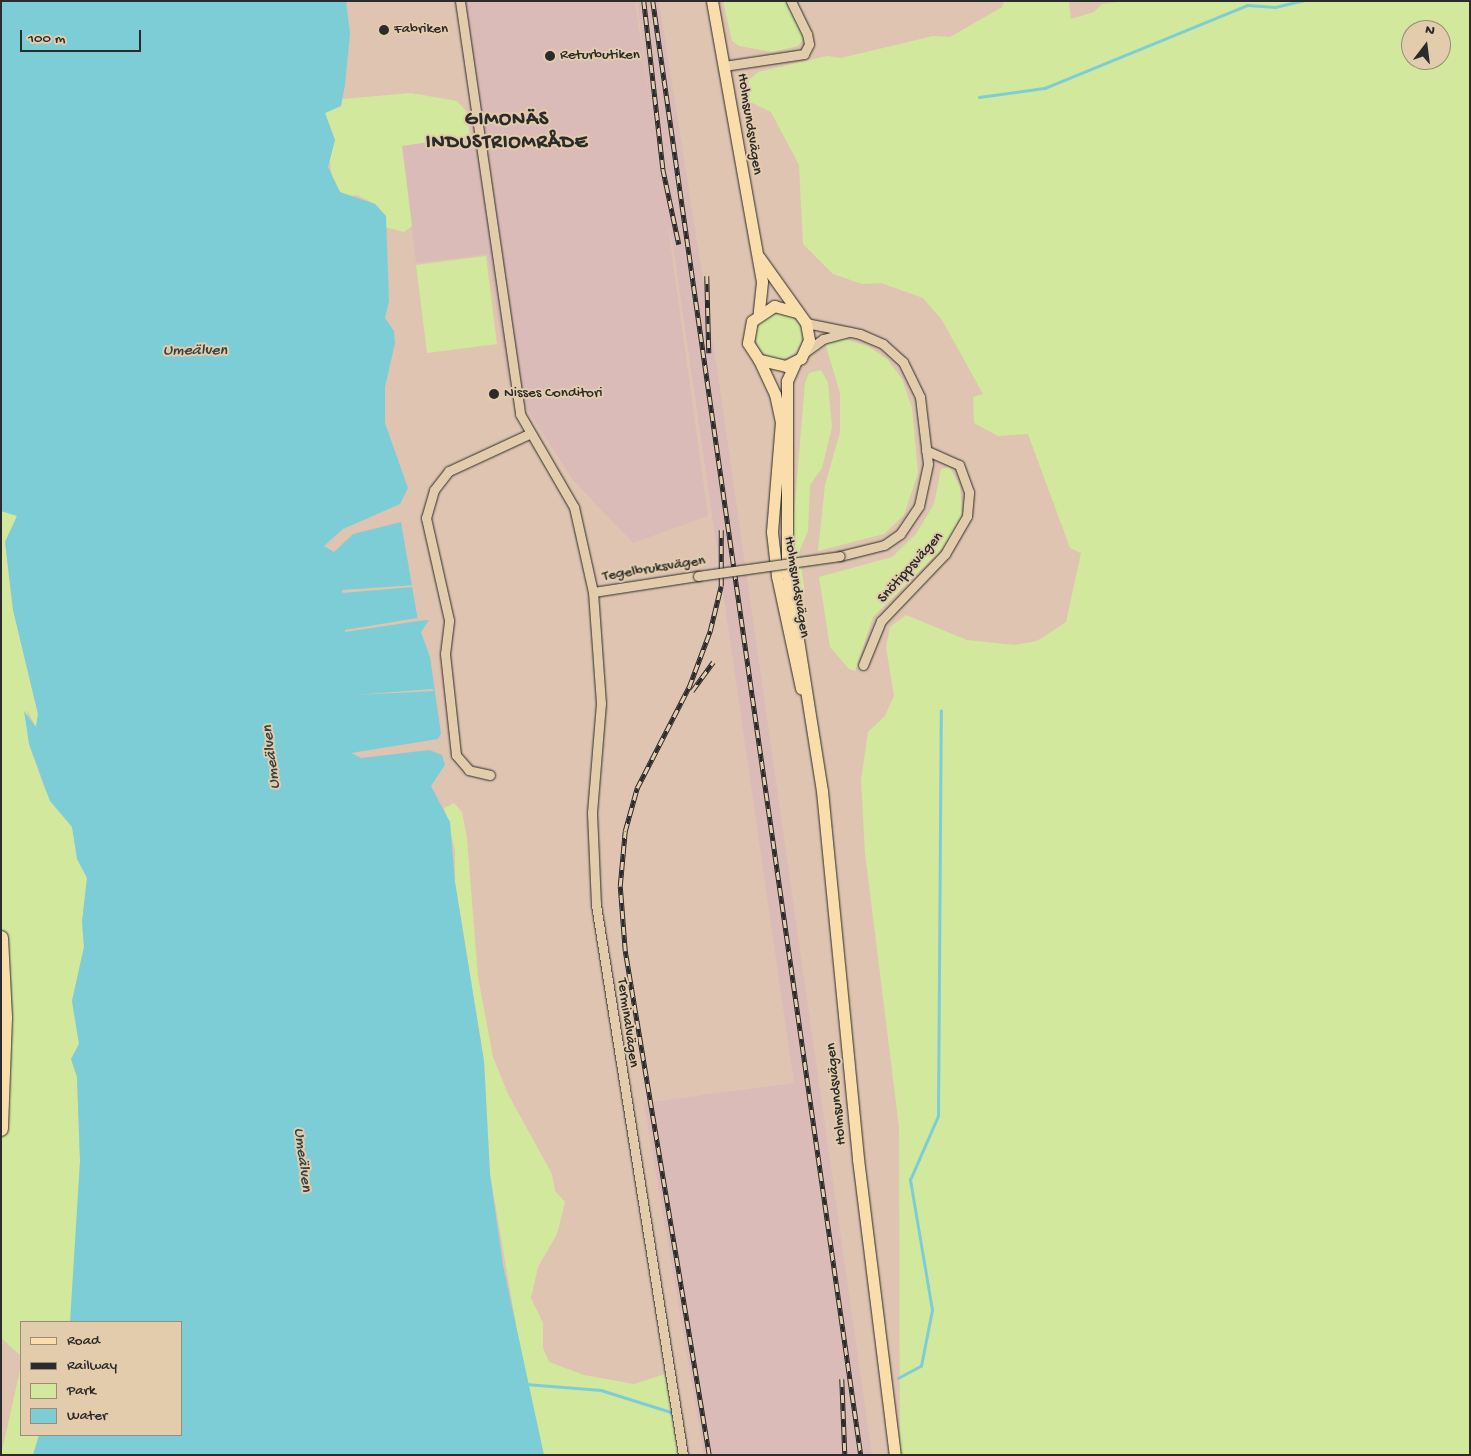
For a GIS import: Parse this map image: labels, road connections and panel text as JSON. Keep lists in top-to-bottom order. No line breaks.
{"streets":{"main road":["Holmsundsvägen"],"street":["Snötippsvägen","Tegelbruksvägen","Terminalvägen"]},"crossings":[["Holmsundsvägen","Tegelbruksvägen"],["Snötippsvägen","Tegelbruksvägen"],["Tegelbruksvägen","Terminalvägen"]],"districts":["GIMONÄS INDUSTRIOMRÅDE"],"water":["Umeälven"],"places":["Fabriken","Returbutiken","Nisses Conditori"],"legend":["Road","Railway","Park","Water"],"scale_bar":"100 m","north":"top"}
